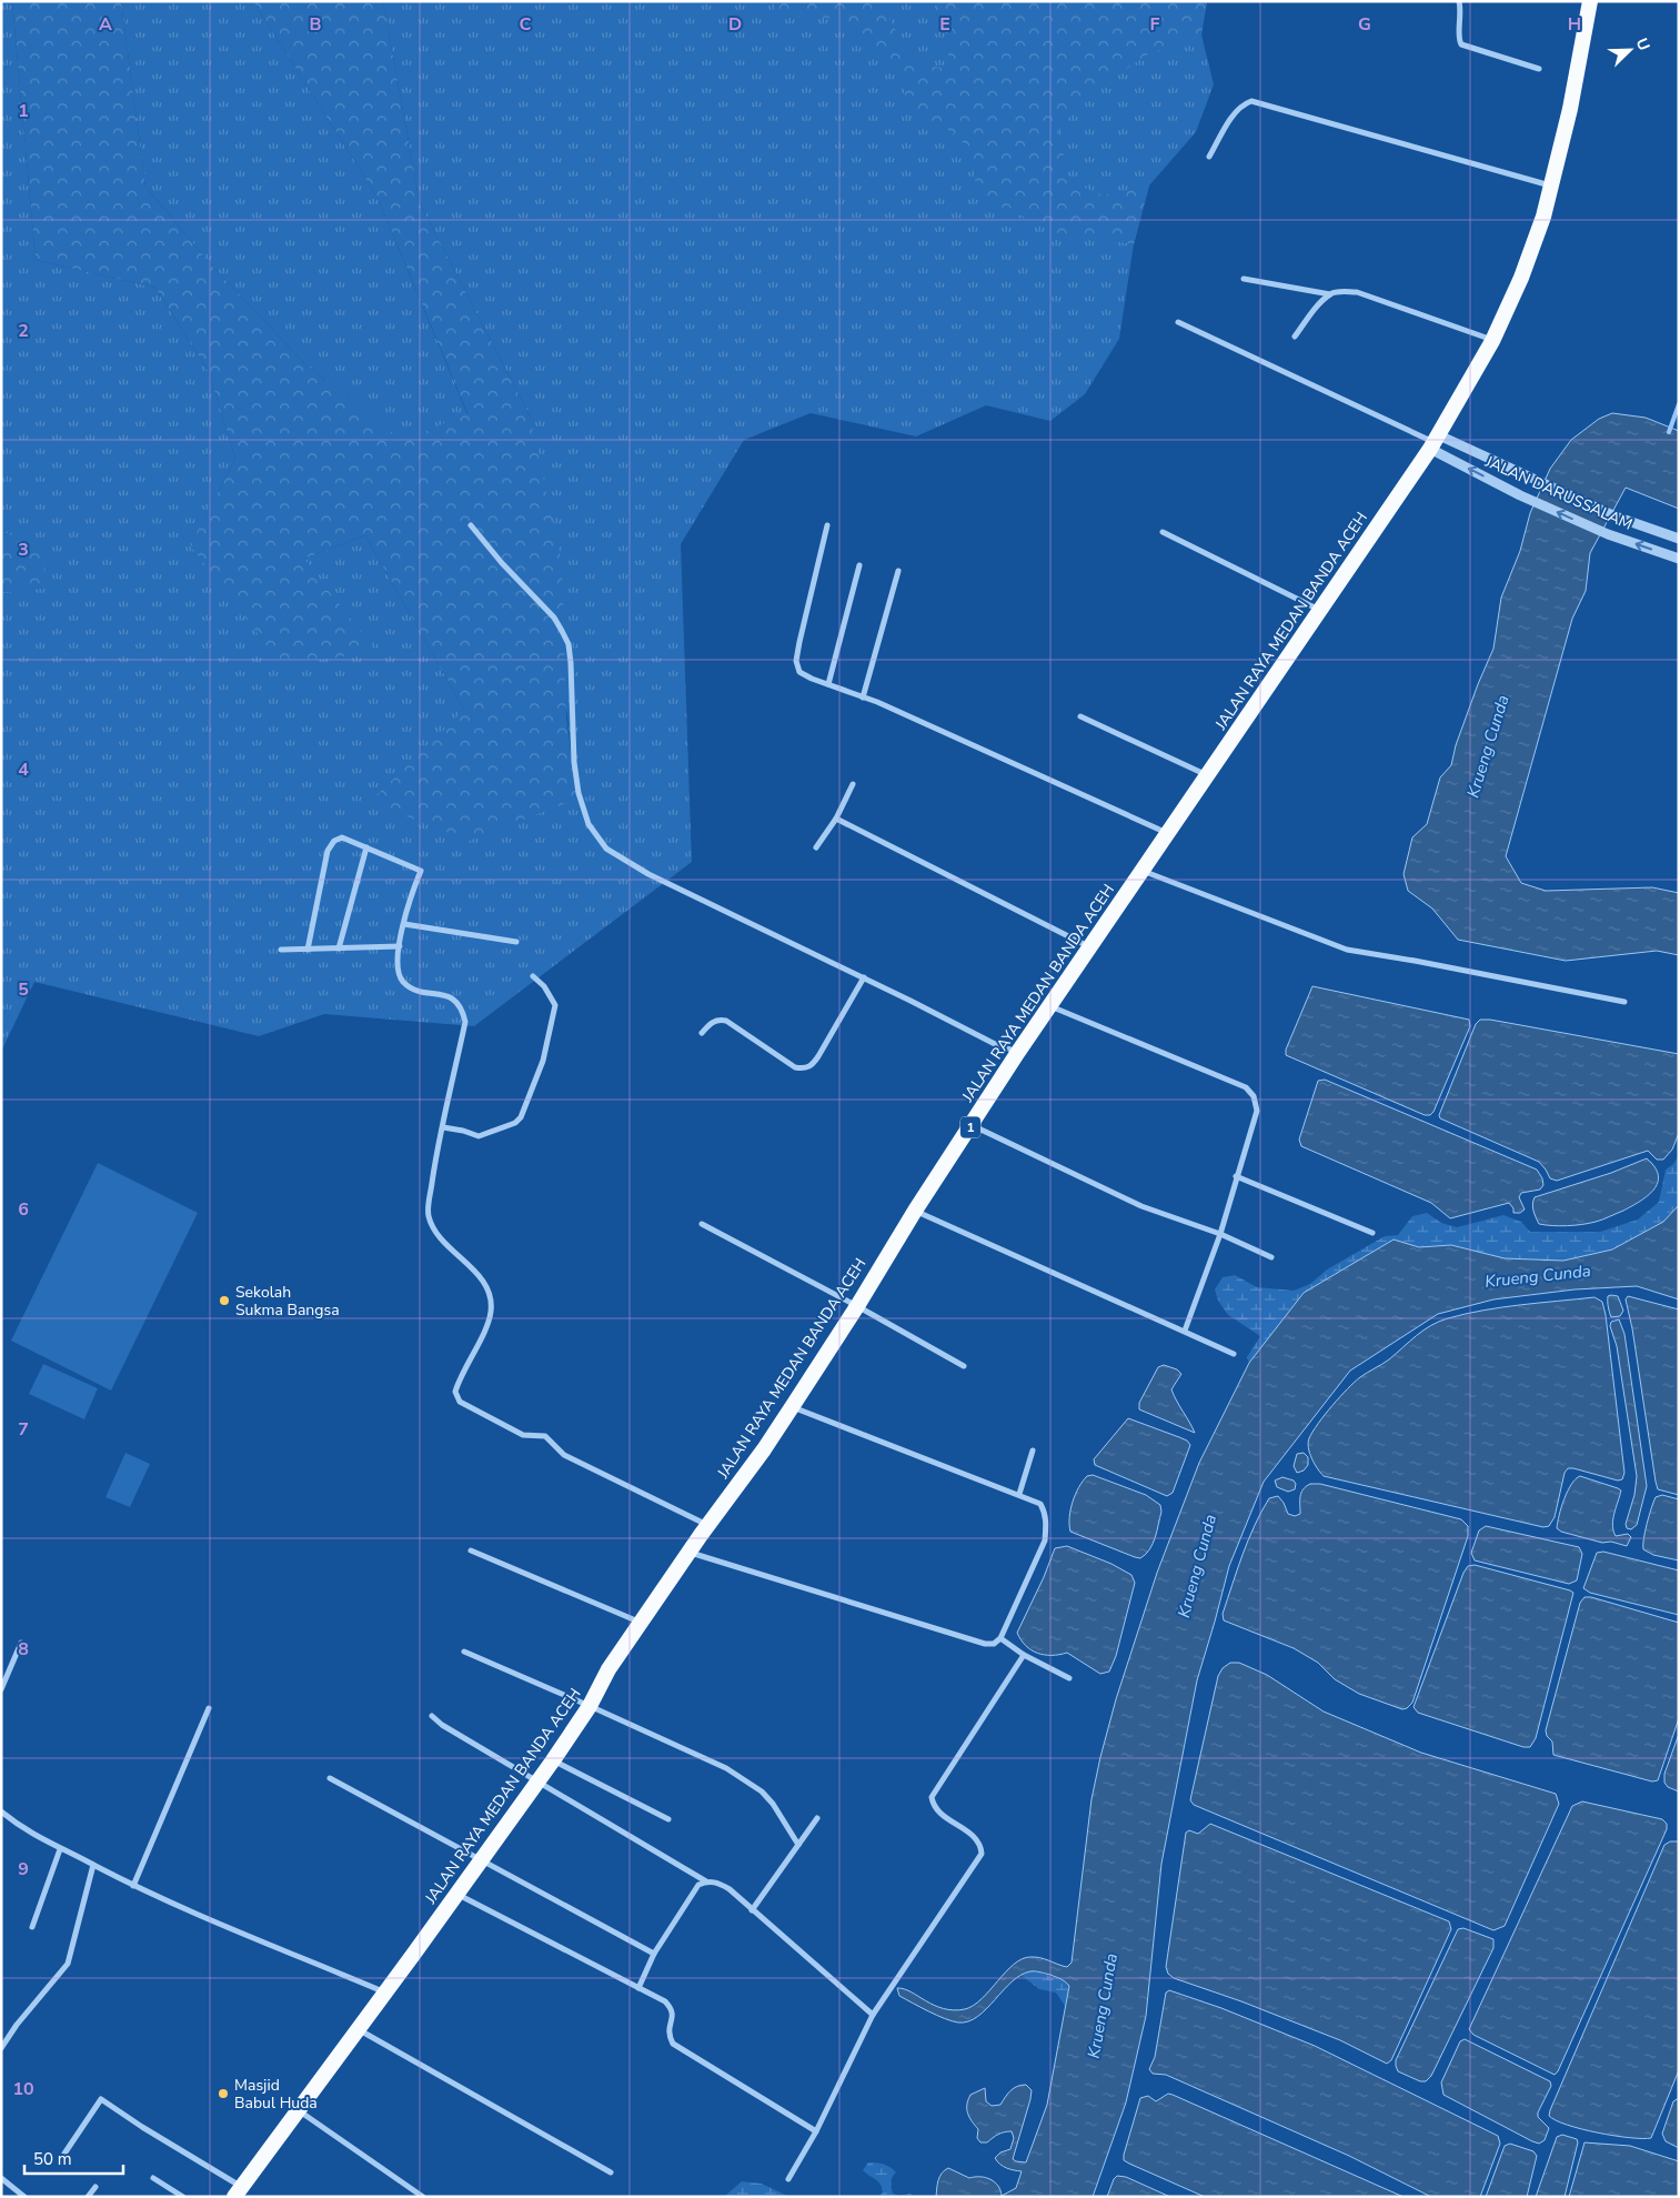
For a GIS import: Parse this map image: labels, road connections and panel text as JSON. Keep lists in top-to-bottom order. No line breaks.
{"streets":{"highway":["JALAN RAYA MEDAN BANDA ACEH","1"],"street":["JALAN DARUSSALAM"]},"crossings":[["JALAN DARUSSALAM","JALAN RAYA MEDAN BANDA ACEH"]],"water":["Krueng Cunda"],"places":["Sekolah Sukma Bangsa","Masjid Babul Huda"],"scale_bar":"50 m","north":"top right","grid":{"columns":["A","B","C","D","E","F","G","H"],"rows":["1","2","3","4","5","6","7","8","9","10"]}}
